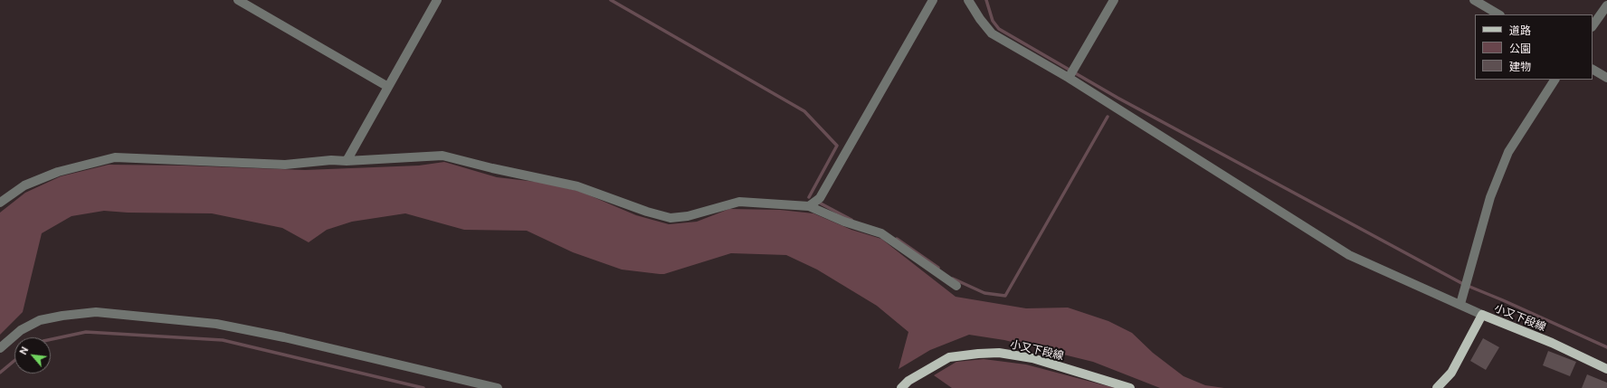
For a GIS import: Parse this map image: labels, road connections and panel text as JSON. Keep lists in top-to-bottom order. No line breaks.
{"streets":{"main road":["小又下段線"]},"legend":["道路","公園","建物"],"north":"top left"}
